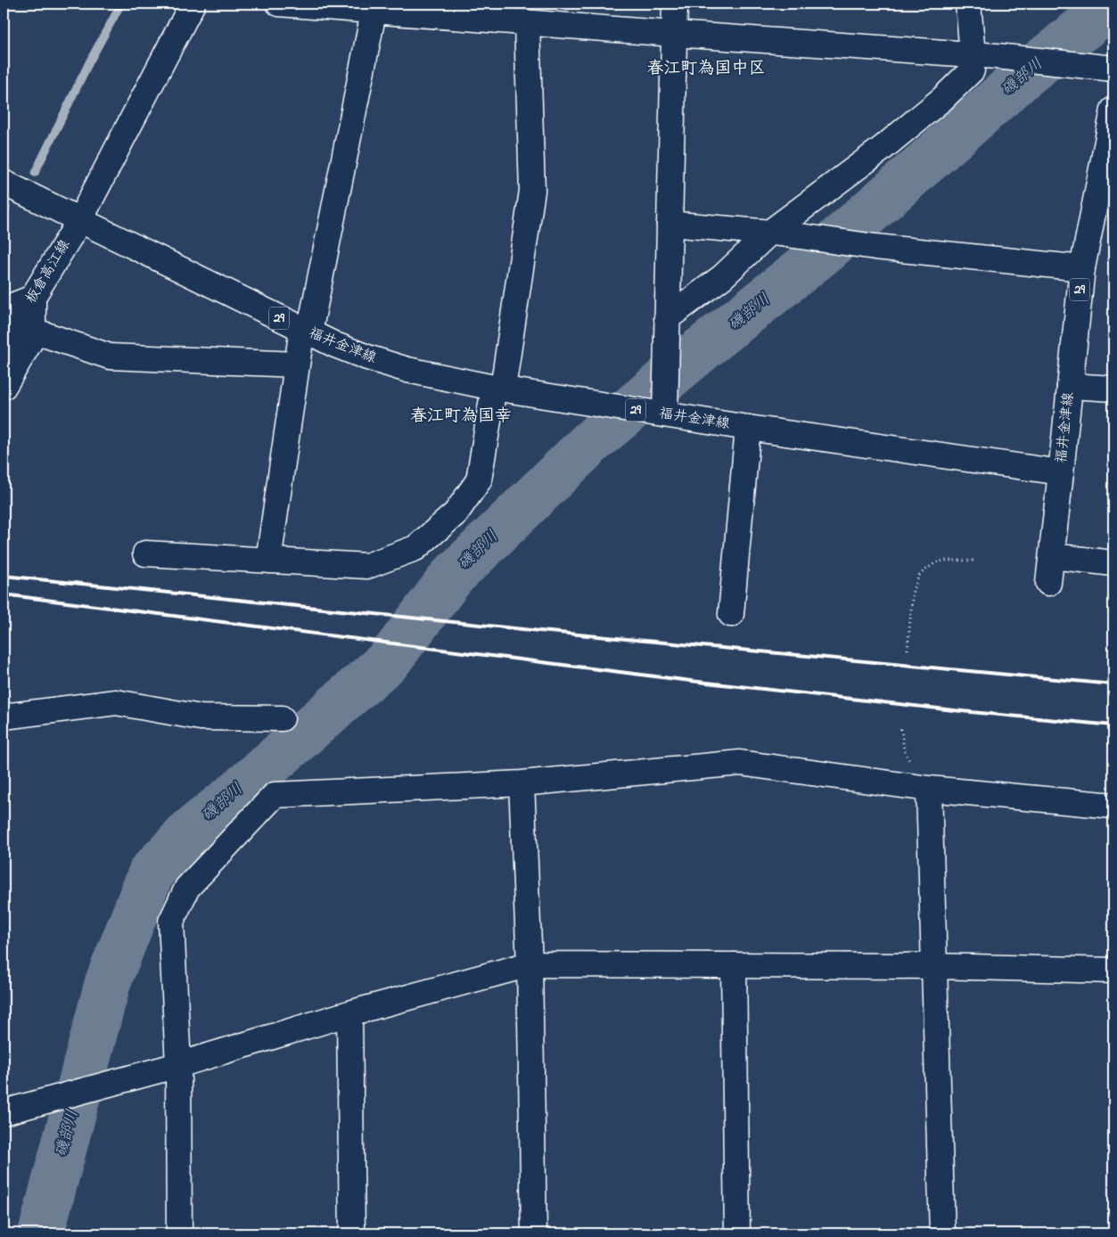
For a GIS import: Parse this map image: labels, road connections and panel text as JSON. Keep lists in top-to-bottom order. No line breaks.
{"streets":{"street":["板倉高江線","29","福井金津線"]},"crossings":[["板倉高江線","福井金津線"]],"districts":["春江町為国中区","春江町為国幸"],"water":["磯部川"]}
